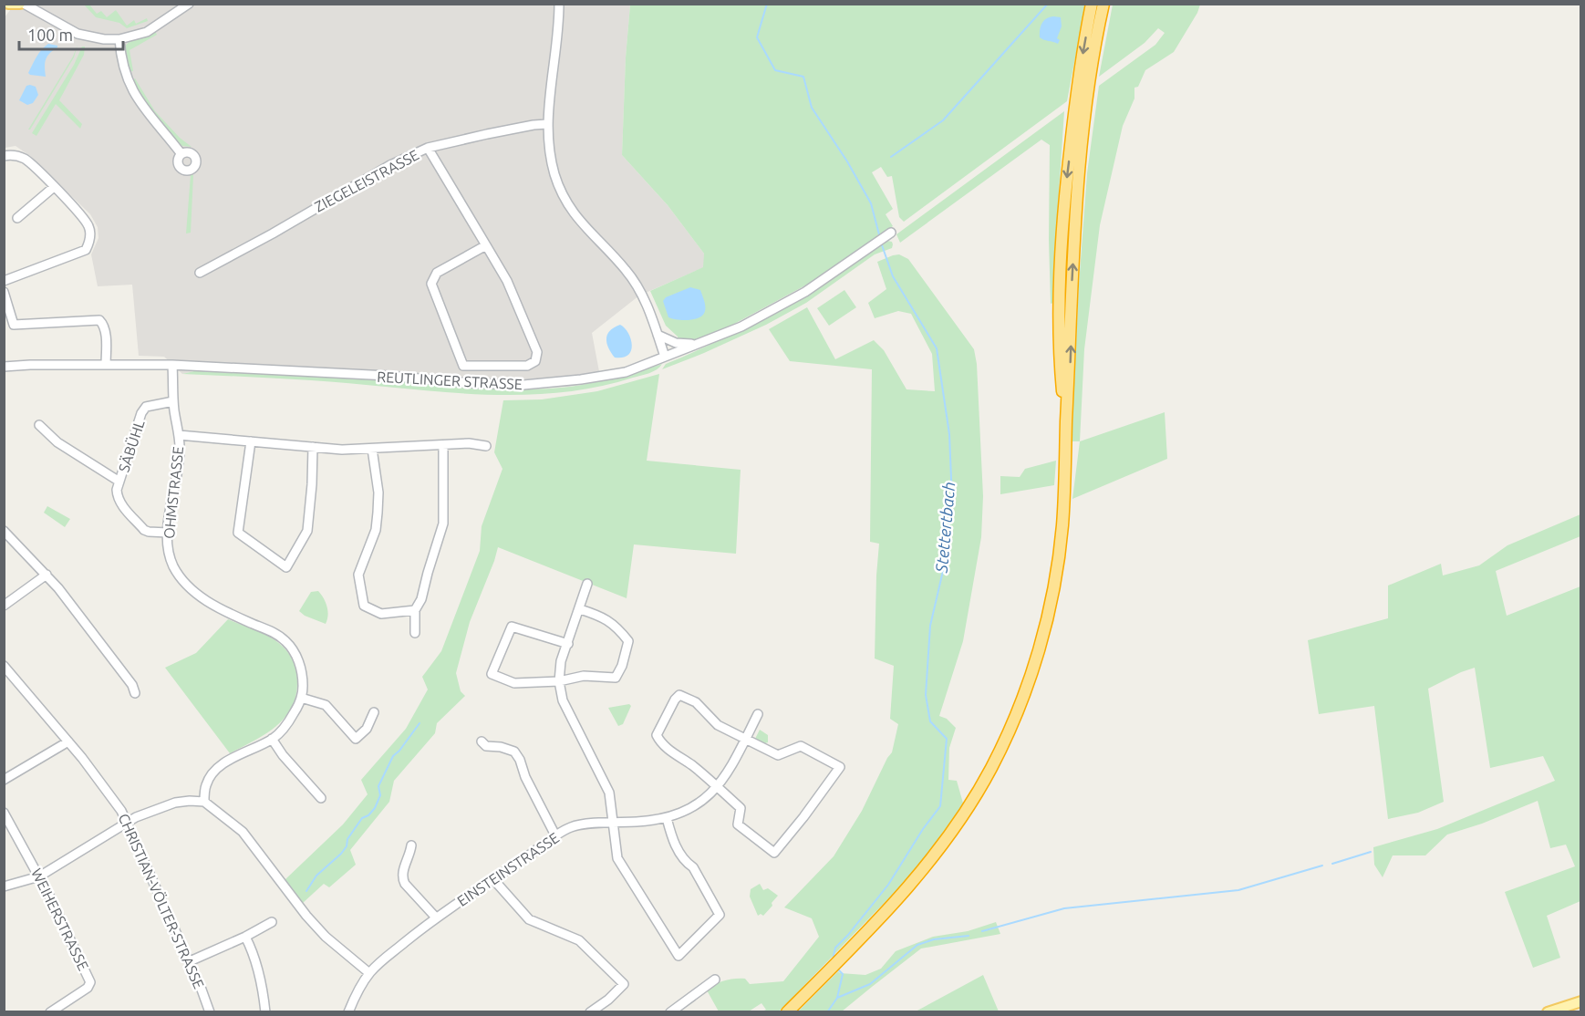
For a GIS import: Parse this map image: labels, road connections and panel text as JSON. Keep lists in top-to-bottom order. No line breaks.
{"streets":{"street":["ZIEGELEISTRASSE","REUTLINGER STRASSE","SÄBÜHL","OHMSTRASSE","EINSTEINSTRASSE","CHRISTIAN-VÖLTER-STRASSE","WEIHERSTRASSE"]},"crossings":[["REUTLINGER STRASSE","OHMSTRASSE"],["SÄBÜHL","OHMSTRASSE"]],"water":["Stettertbach"],"scale_bar":"100 m"}
